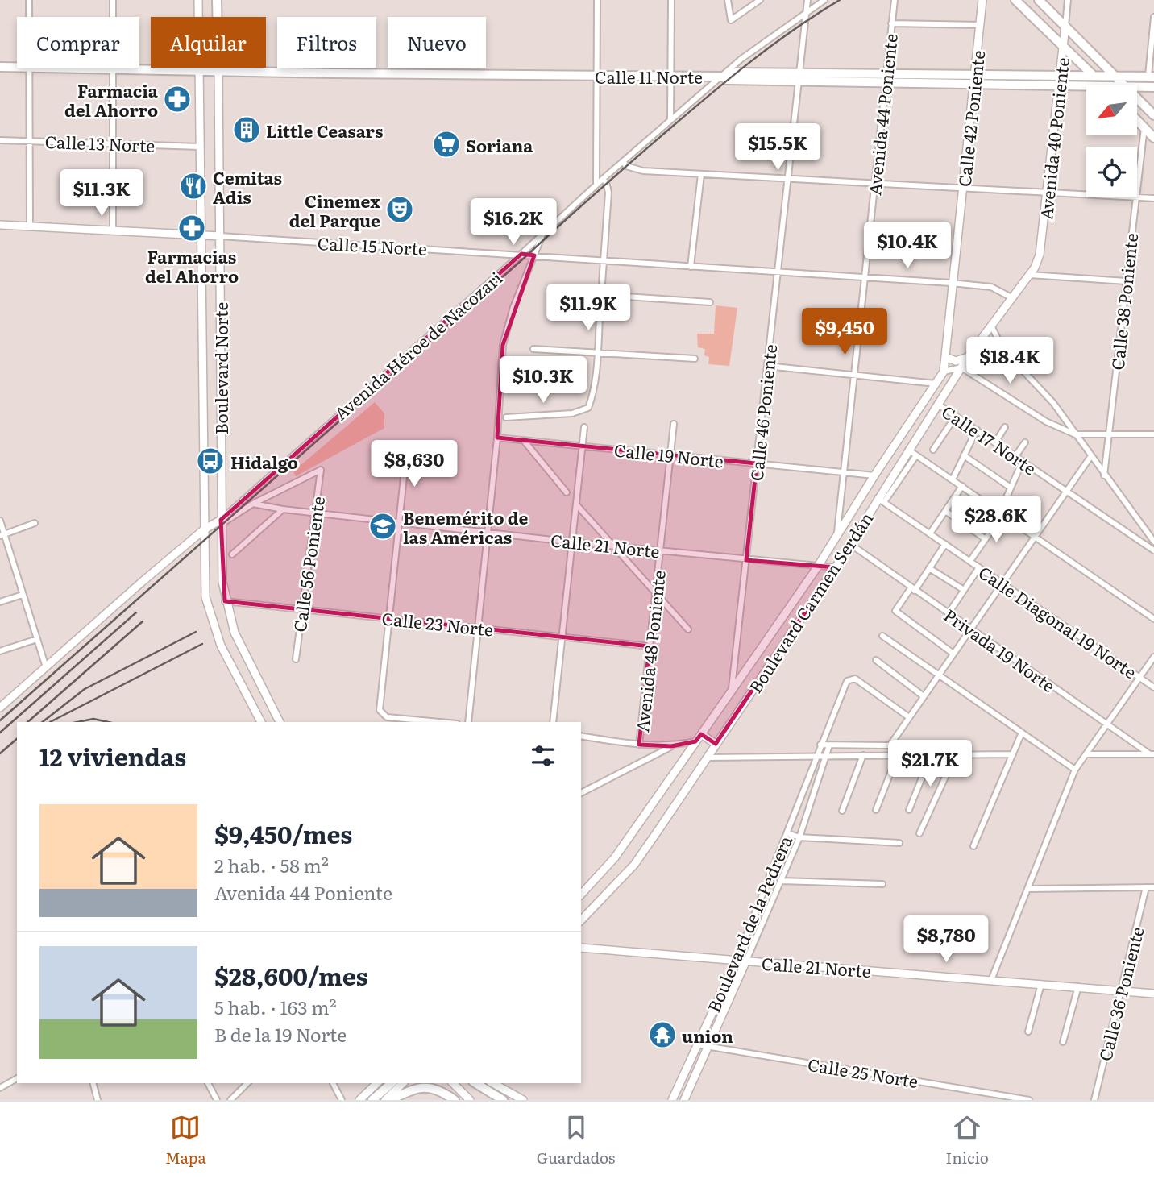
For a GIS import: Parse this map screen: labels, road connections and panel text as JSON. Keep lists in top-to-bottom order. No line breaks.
{"streets":{"main road":["Calle 11 Norte","Calle 42 Poniente","Avenida 40 Poniente","Calle 15 Norte","Boulevard Norte","Calle 21 Norte","Boulevard Carmen Serdán","Boulevard de la Pedrera"],"street":["Avenida 44 Poniente","Calle 13 Norte","Calle 38 Poniente","Avenida Héroe de Nacozari","Calle 46 Poniente","Calle 17 Norte","Calle 19 Norte","Calle 56 Poniente","Calle Diagonal 19 Norte","Calle 23 Norte","Privada 19 Norte","Avenida 48 Poniente","Calle 36 Poniente","Calle 25 Norte"]},"crossings":[["Calle 11 Norte","Avenida 44 Poniente"],["Calle 11 Norte","Calle 42 Poniente"],["Calle 11 Norte","Avenida 40 Poniente"],["Calle 11 Norte","Avenida Héroe de Nacozari"],["Calle 11 Norte","Boulevard Norte"],["Calle 11 Norte","Calle 46 Poniente"],["Avenida 44 Poniente","Calle 15 Norte"],["Avenida 44 Poniente","Calle 17 Norte"],["Avenida 44 Poniente","Calle 19 Norte"],["Avenida 44 Poniente","Boulevard Carmen Serdán"],["Calle 42 Poniente","Calle 15 Norte"],["Calle 42 Poniente","Boulevard Carmen Serdán"],["Avenida 40 Poniente","Boulevard Carmen Serdán"],["Calle 13 Norte","Boulevard Norte"],["Calle 15 Norte","Avenida Héroe de Nacozari"],["Calle 15 Norte","Boulevard Norte"],["Calle 15 Norte","Calle 46 Poniente"],["Calle 15 Norte","Boulevard Carmen Serdán"],["Avenida Héroe de Nacozari","Boulevard Norte"],["Avenida Héroe de Nacozari","Calle 46 Poniente"],["Boulevard Norte","Calle 23 Norte"],["Calle 46 Poniente","Calle 17 Norte"],["Calle 46 Poniente","Calle 19 Norte"],["Calle 46 Poniente","Calle 21 Norte"],["Calle 46 Poniente","Boulevard Carmen Serdán"],["Calle 17 Norte","Boulevard Carmen Serdán"],["Calle 19 Norte","Boulevard Carmen Serdán"],["Calle 19 Norte","Avenida 48 Poniente"],["Calle 21 Norte","Calle 56 Poniente"],["Calle 21 Norte","Boulevard Carmen Serdán"],["Calle 21 Norte","Avenida 48 Poniente"],["Calle 21 Norte","Boulevard de la Pedrera"],["Calle 21 Norte","Calle 36 Poniente"],["Calle 56 Poniente","Calle 23 Norte"],["Boulevard Carmen Serdán","Calle Diagonal 19 Norte"],["Boulevard Carmen Serdán","Privada 19 Norte"],["Calle 23 Norte","Avenida 48 Poniente"],["Boulevard de la Pedrera","Calle 25 Norte"]],"places":{"pharmacy":["Farmacia del Ahorro","Farmacias del Ahorro"],"building":["Little Ceasars"],"supermarket":["Soriana"],"restaurant":["Cemitas Adis"],"theatre":["Cinemex del Parque"],"bus stop":["Hidalgo"],"school or university":["Benemérito de las Américas"],"temple":["union"]},"north":"bottom left","page":{"chip":["Comprar","Alquilar","Filtros","Nuevo"],"price":["$15.5K","$11.3K","$16.2K","$10.4K","$11.9K","$9,450","$18.4K","$10.3K","$8,630","$28.6K","$21.7K","$8,780"],"heading":"12 viviendas","list":[{"name":"$9,450/mes","note":"2 hab. · 58 m² · Avenida 44 Poniente"},{"name":"$28,600/mes","note":"5 hab. · 163 m² · B de la 19 Norte"}],"tabs":["Mapa","Guardados","Inicio"]}}
